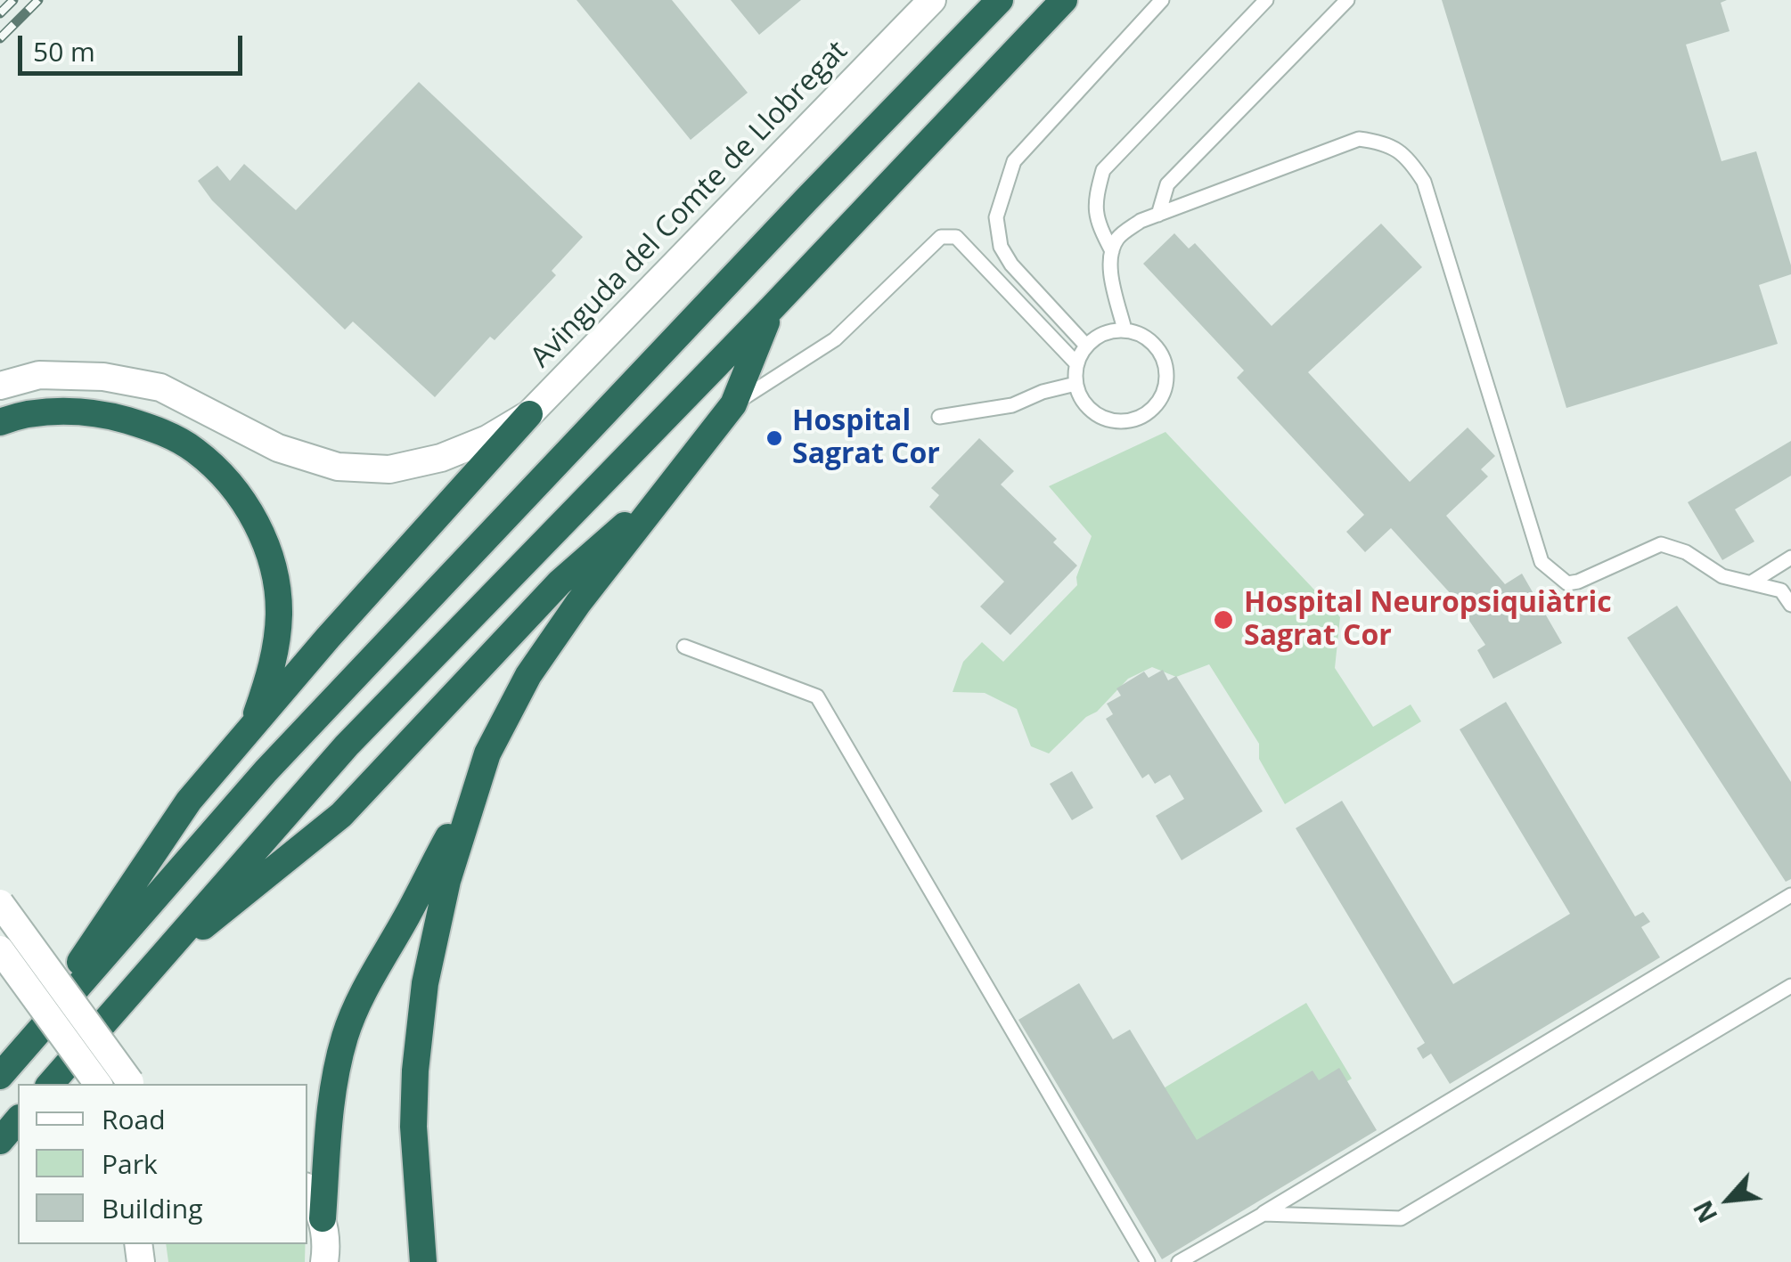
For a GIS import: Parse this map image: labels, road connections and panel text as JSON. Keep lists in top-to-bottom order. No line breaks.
{"streets":{"street":["Avinguda del Comte de Llobregat"]},"places":["Hospital Sagrat Cor","Hospital Neuropsiquiàtric Sagrat Cor"],"legend":["Road","Park","Building"],"scale_bar":"50 m","north":"bottom left"}
